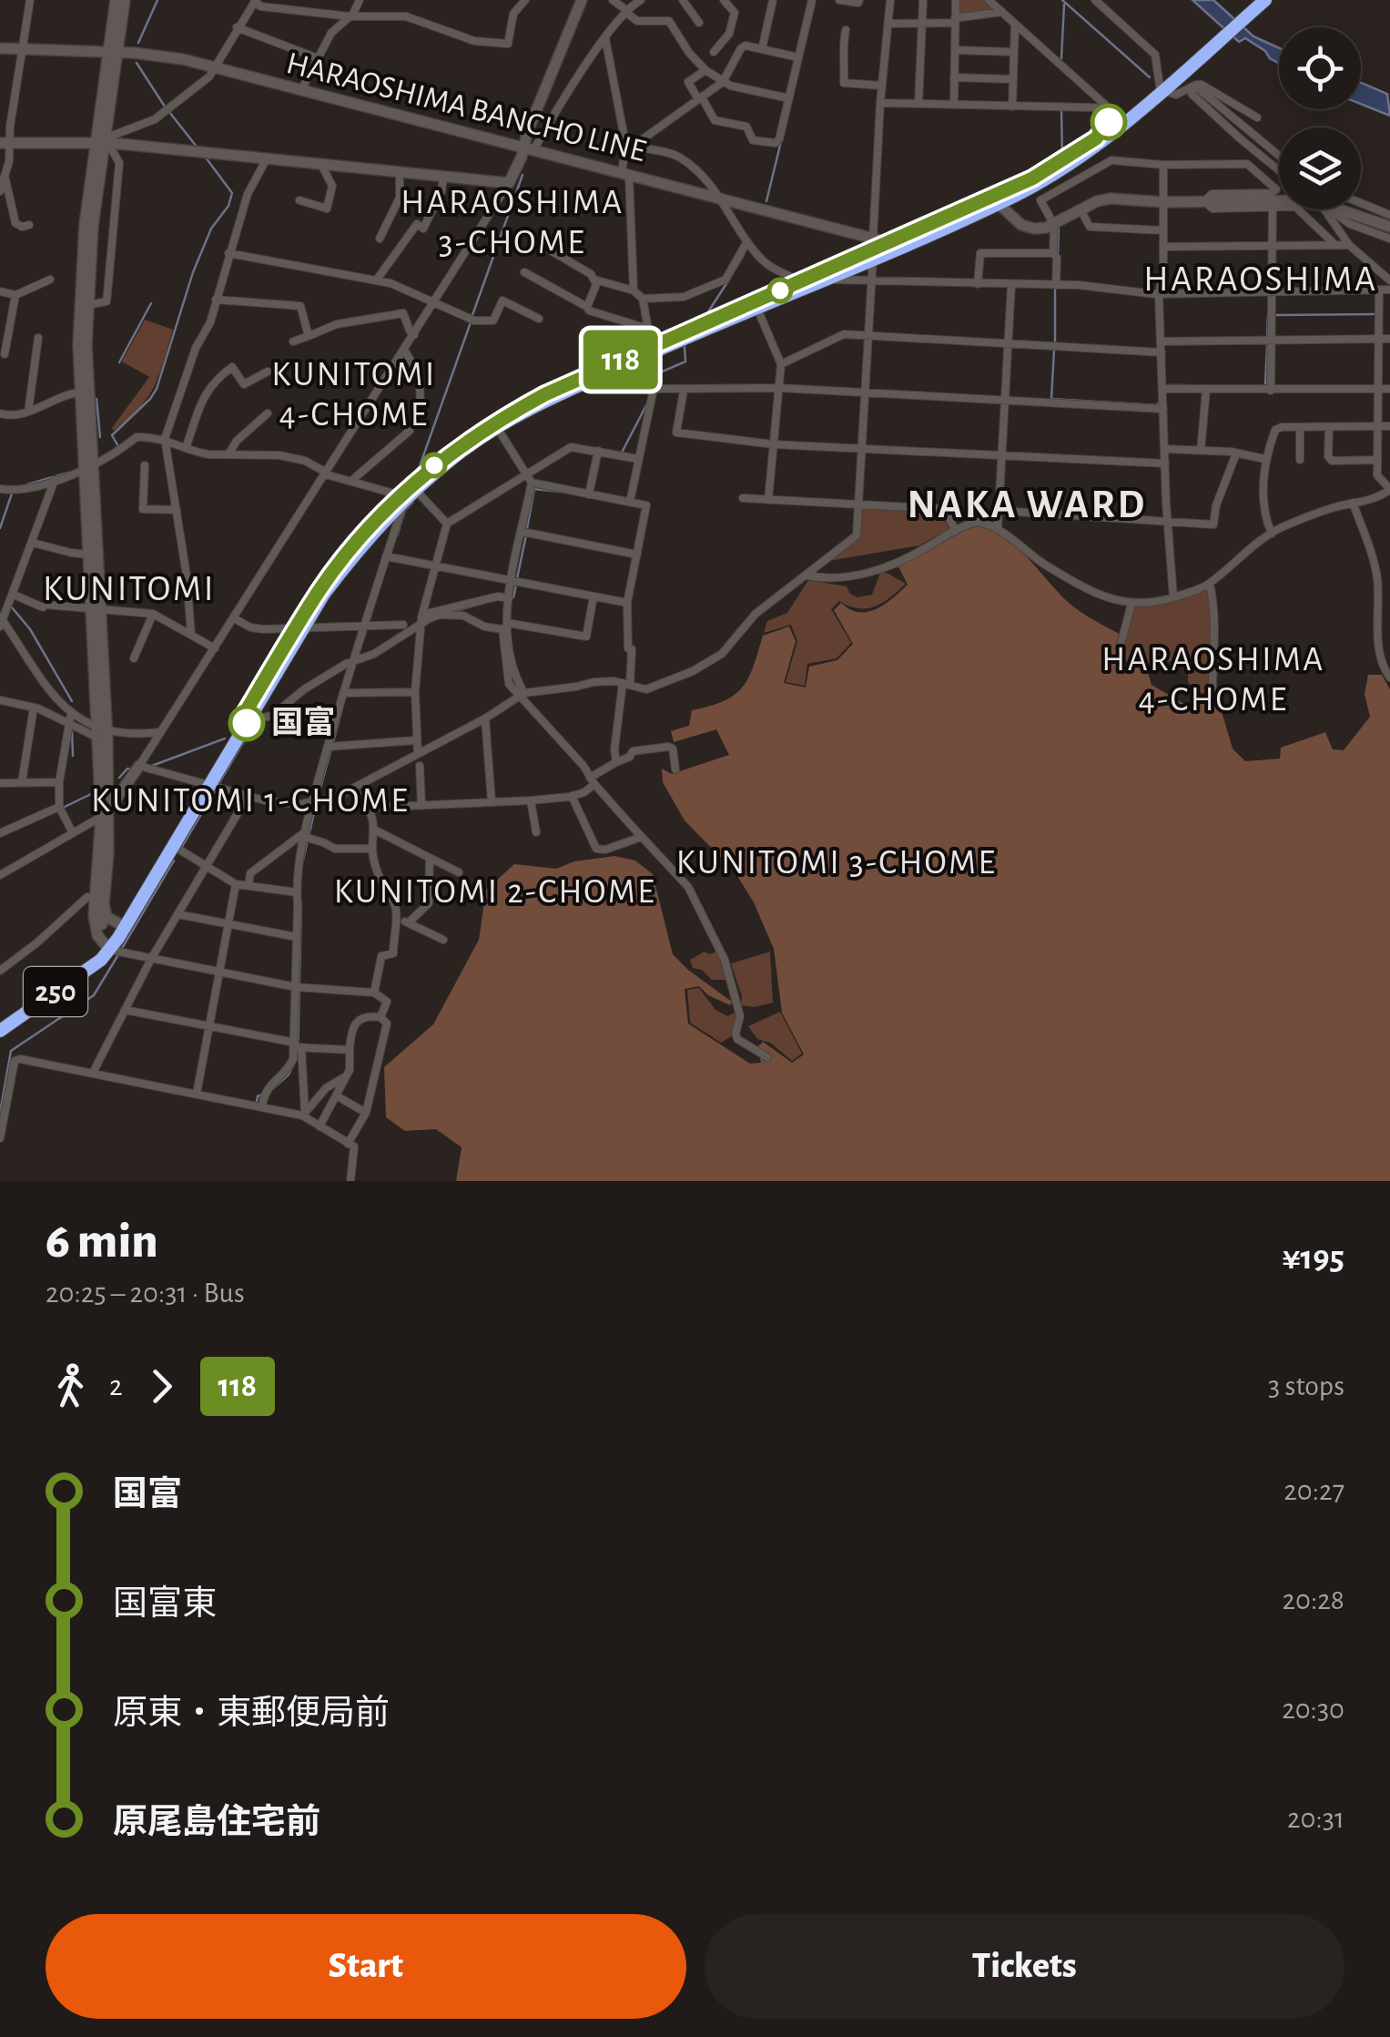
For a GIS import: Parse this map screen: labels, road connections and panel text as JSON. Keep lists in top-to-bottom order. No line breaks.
{"streets":{"highway":["250"],"street":["HARAOSHIMA BANCHO LINE"]},"crossings":[["HARAOSHIMA BANCHO LINE","250"]],"districts":["HARAOSHIMA 3-CHOME","HARAOSHIMA","KUNITOMI 4-CHOME","NAKA WARD","KUNITOMI","HARAOSHIMA 4-CHOME","KUNITOMI 1-CHOME","KUNITOMI 3-CHOME","KUNITOMI 2-CHOME"],"places":["国富"],"lines":["bus line 118"],"page":{"on_map":"118","heading":["6 min","20:25 – 20:31 · Bus","¥195"],"legs":["2","118","3 stops"],"list":[{"name":"国富","value":"20:27"},{"name":"国富東","value":"20:28"},{"name":"原東・東郵便局前","value":"20:30"},{"name":"原尾島住宅前","value":"20:31"}],"buttons":["Start","Tickets"]}}
